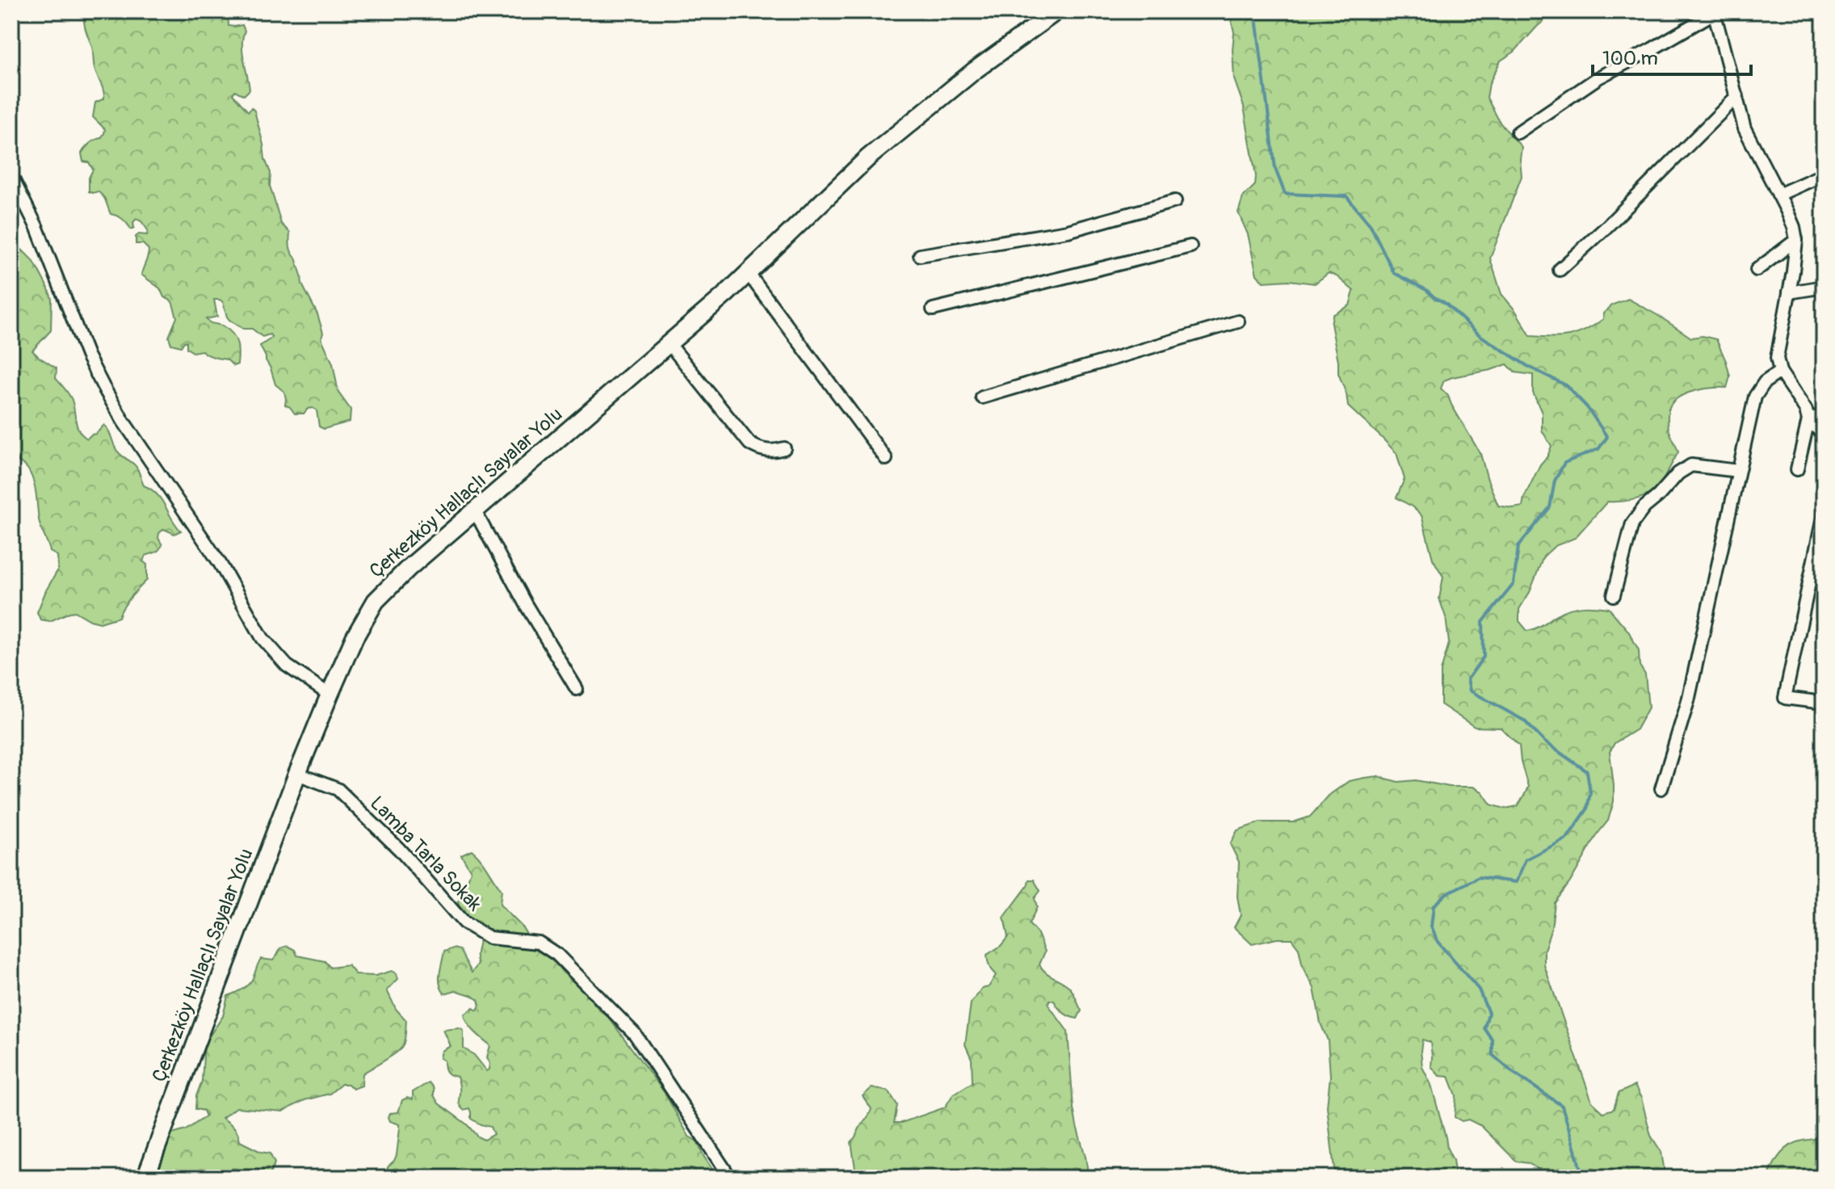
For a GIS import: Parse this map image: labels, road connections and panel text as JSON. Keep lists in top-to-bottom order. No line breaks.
{"streets":{"main road":["Çerkezköy Hallaçlı Sayalar Yolu"],"street":["Lamba Tarla Sokak"]},"crossings":[["Çerkezköy Hallaçlı Sayalar Yolu","Lamba Tarla Sokak"]],"scale_bar":"100 m"}
